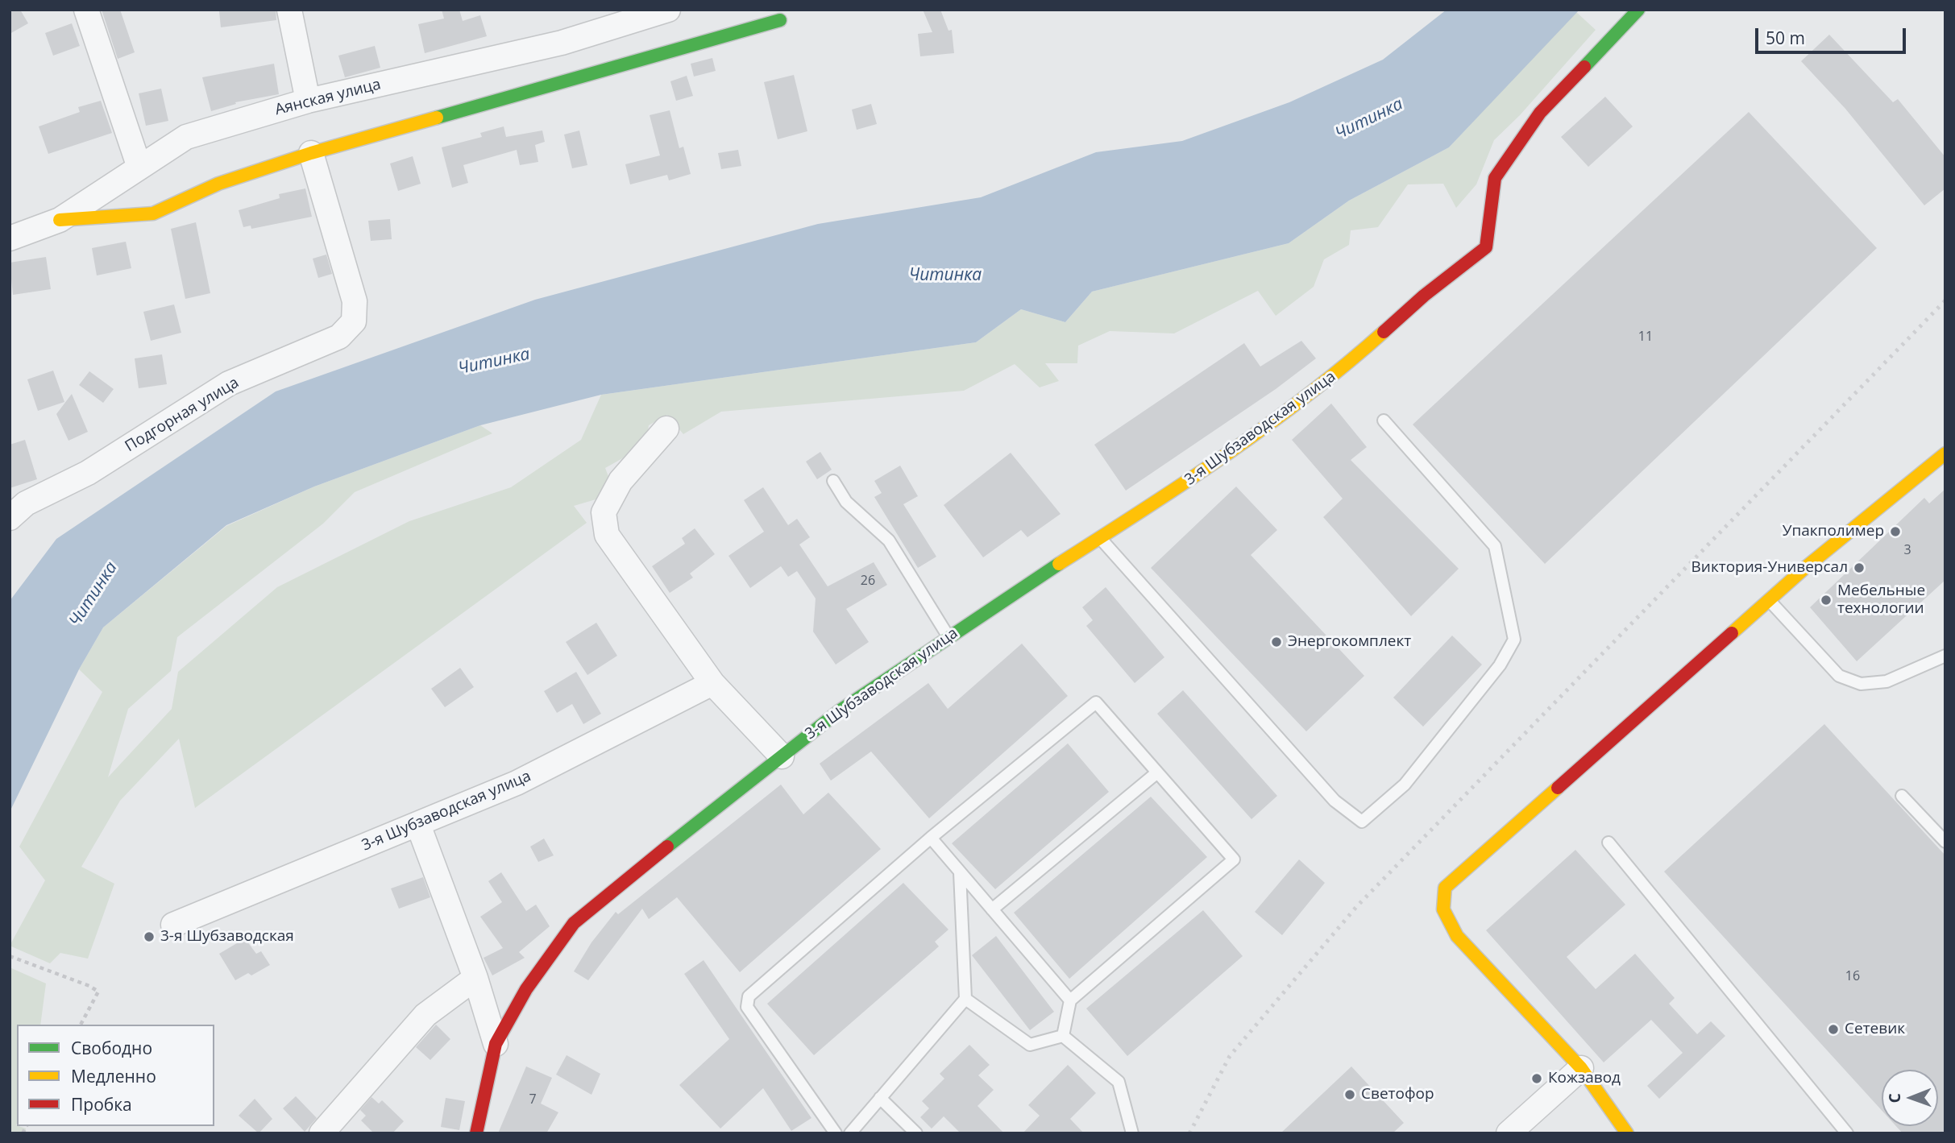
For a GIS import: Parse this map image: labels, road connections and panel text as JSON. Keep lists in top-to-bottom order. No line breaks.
{"streets":{"street":["Аянская улица","Подгорная улица","3-я Шубзаводская улица"]},"water":["Читинка"],"places":["Упакполимер","Виктория-Универсал","Мебельные технологии","Энергокомплект","3-я Шубзаводская","Сетевик","Кожзавод","Светофор"],"house_numbers":["11","3","26","16","7"],"legend":["Свободно","Медленно","Пробка"],"scale_bar":"50 m","north":"left"}
